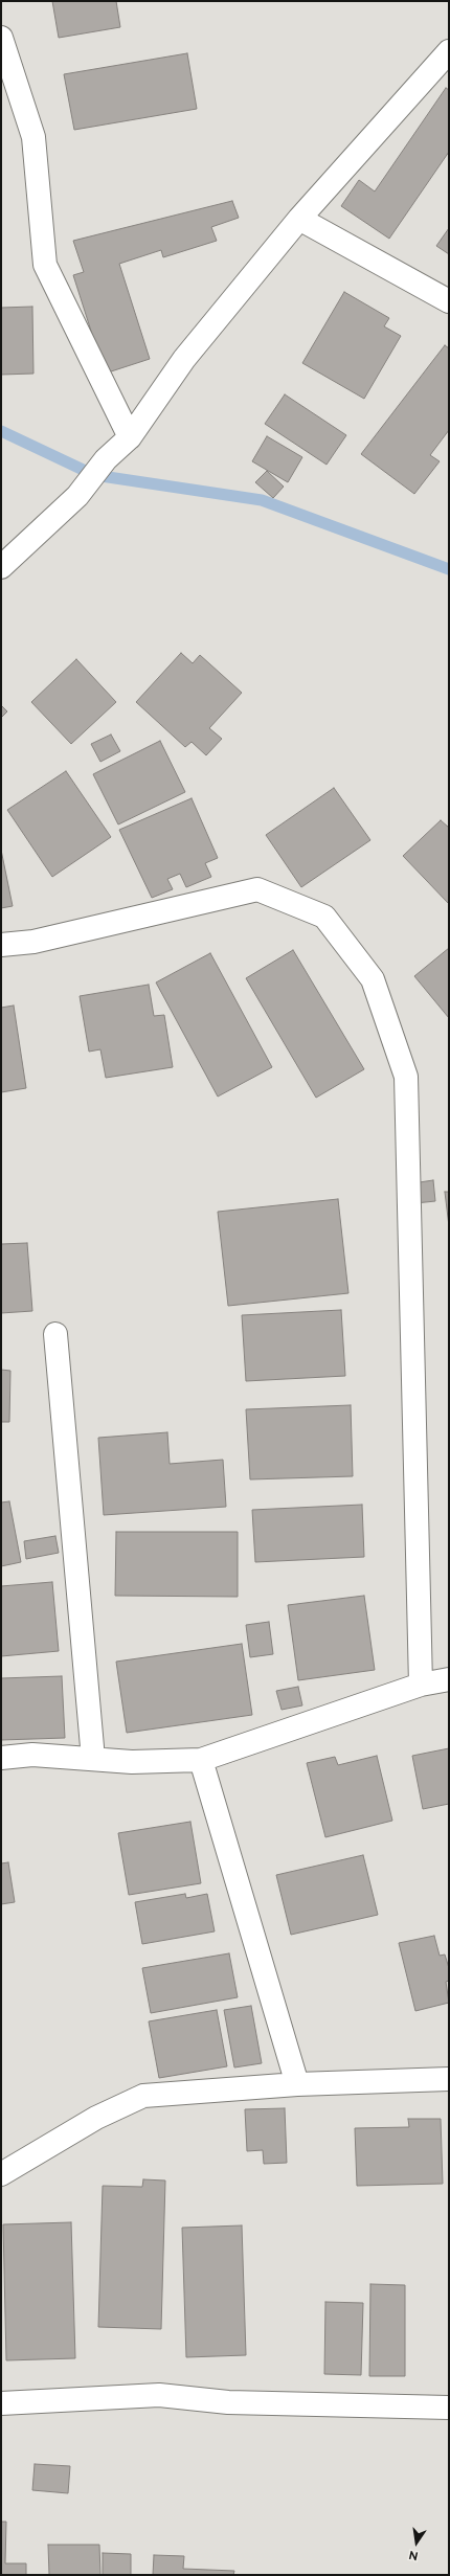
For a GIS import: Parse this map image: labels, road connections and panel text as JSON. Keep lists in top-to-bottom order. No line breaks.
{"north":"bottom"}
